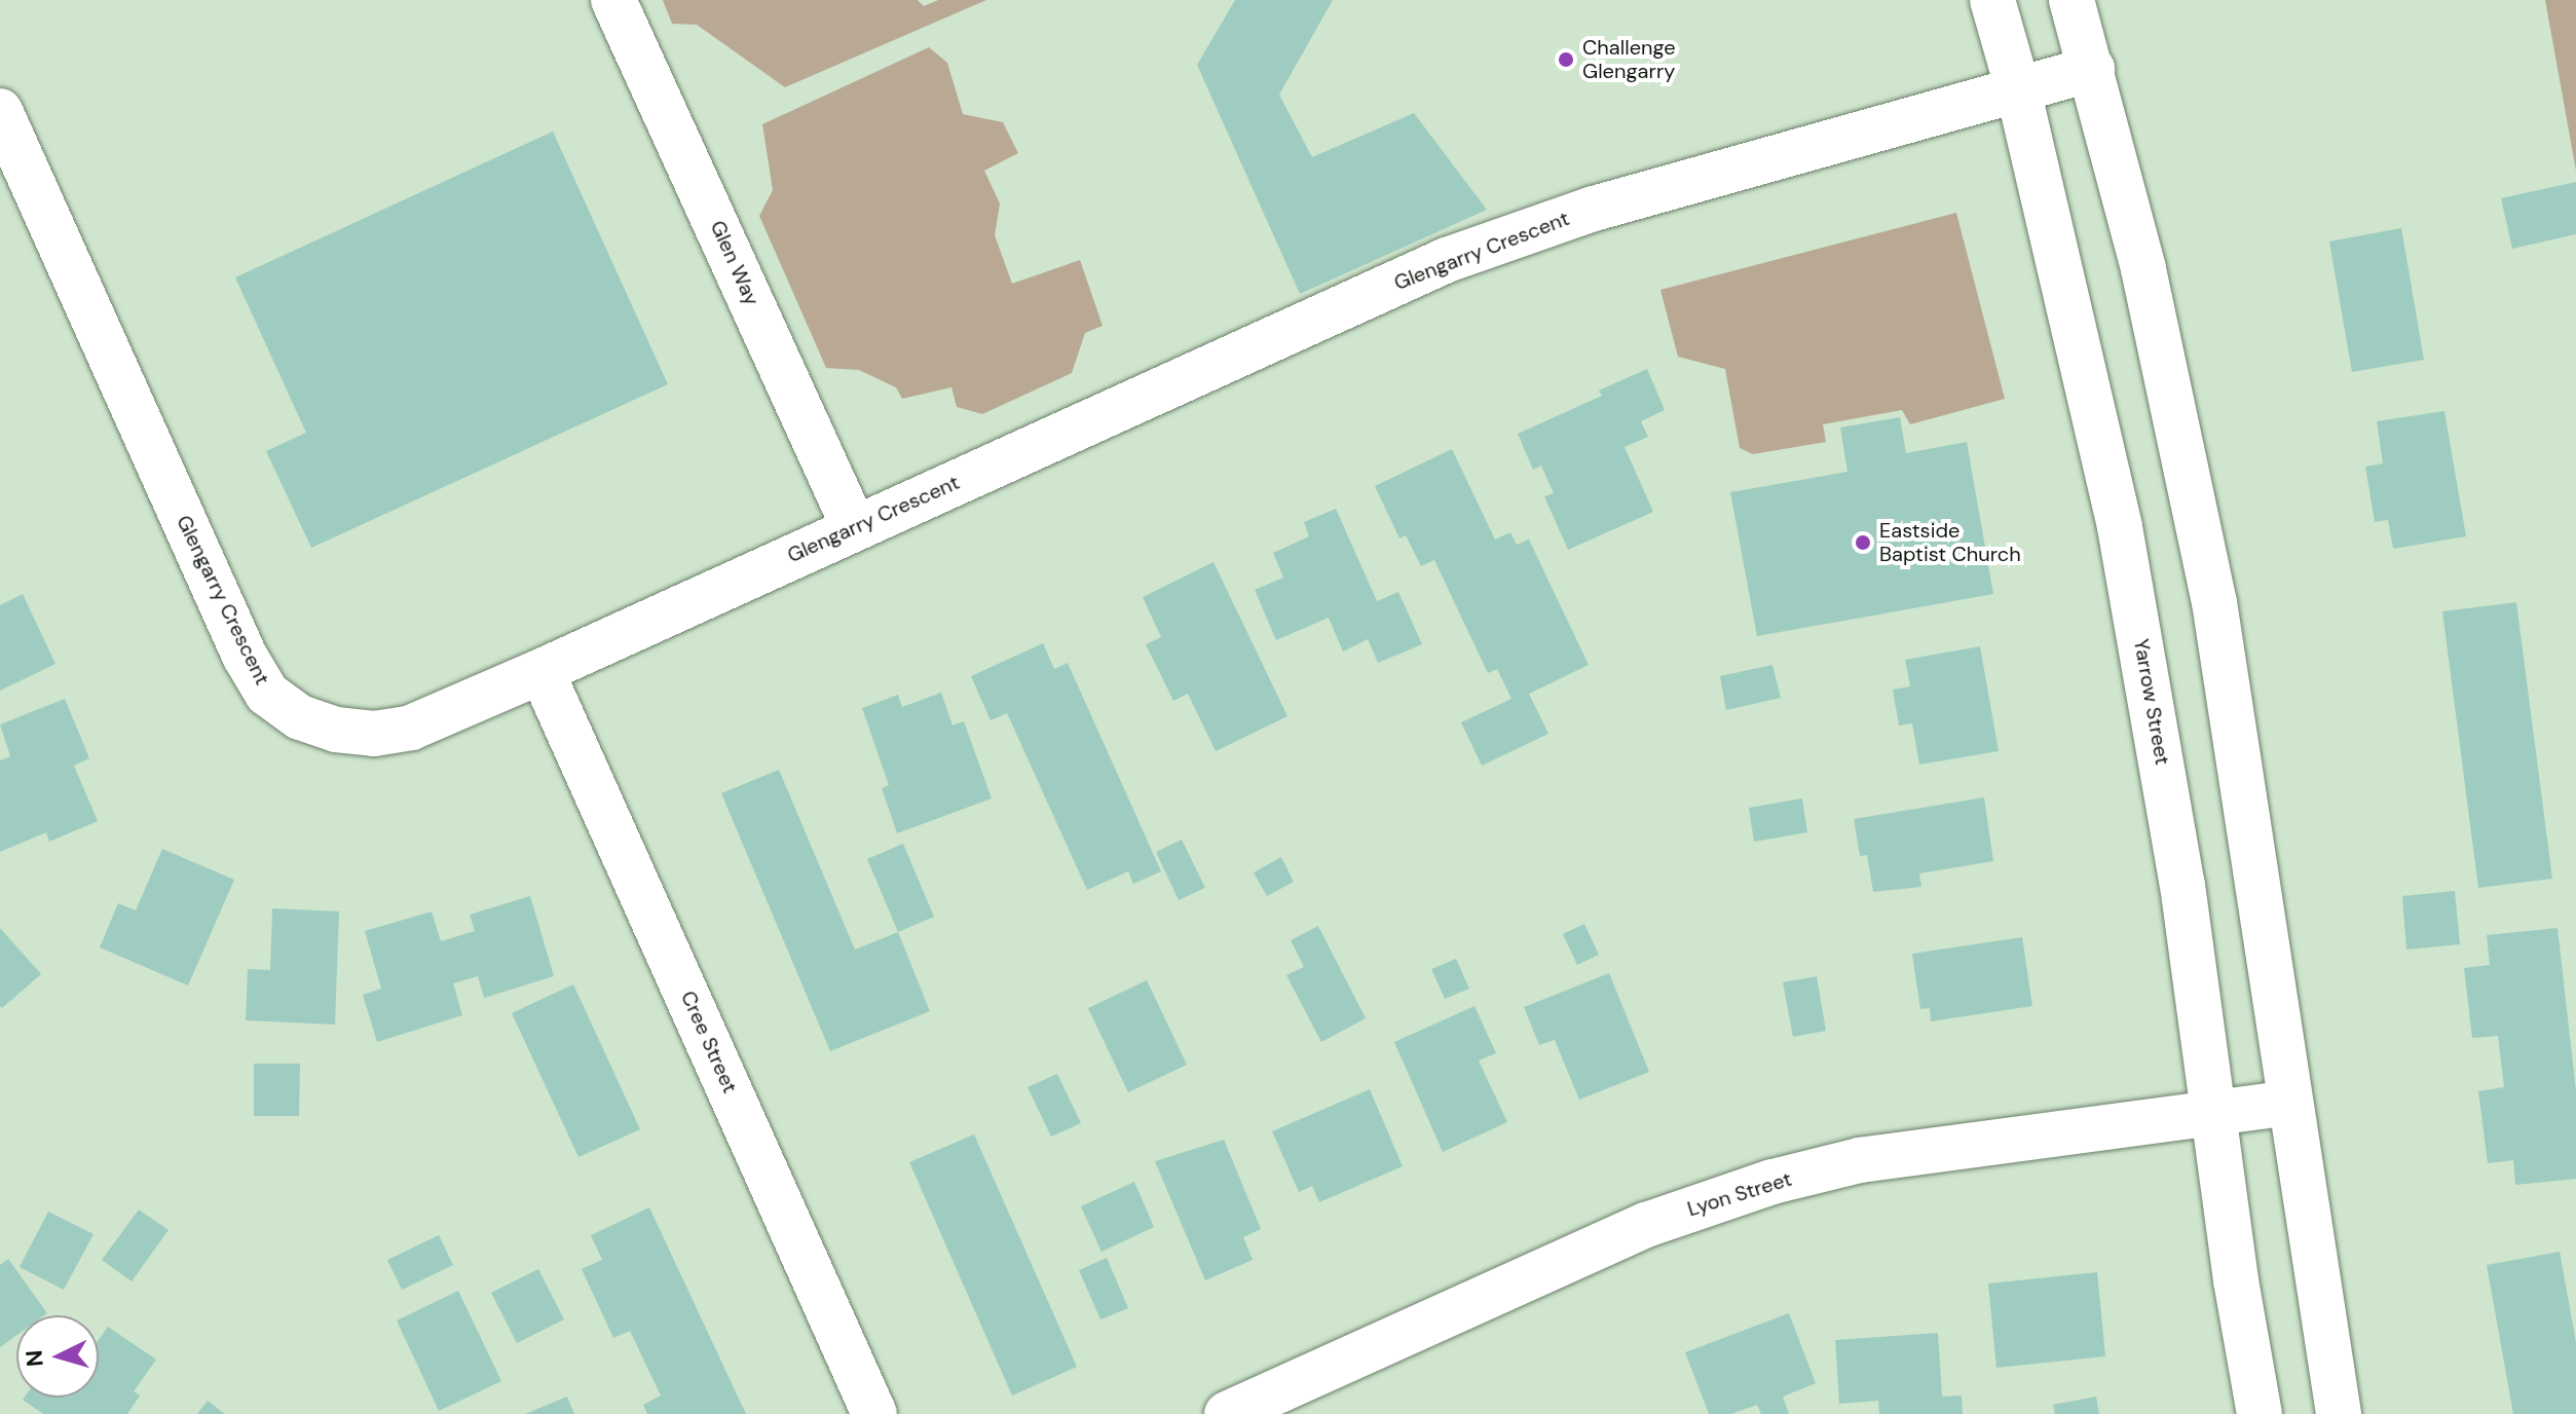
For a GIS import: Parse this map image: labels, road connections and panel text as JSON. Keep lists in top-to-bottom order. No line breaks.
{"streets":{"street":["Glengarry Crescent","Glen Way","Yarrow Street","Cree Street","Lyon Street"]},"crossings":[["Glengarry Crescent","Glen Way"],["Glengarry Crescent","Yarrow Street"],["Glengarry Crescent","Cree Street"],["Yarrow Street","Lyon Street"]],"places":["Challenge Glengarry","Eastside Baptist Church"],"north":"left"}
